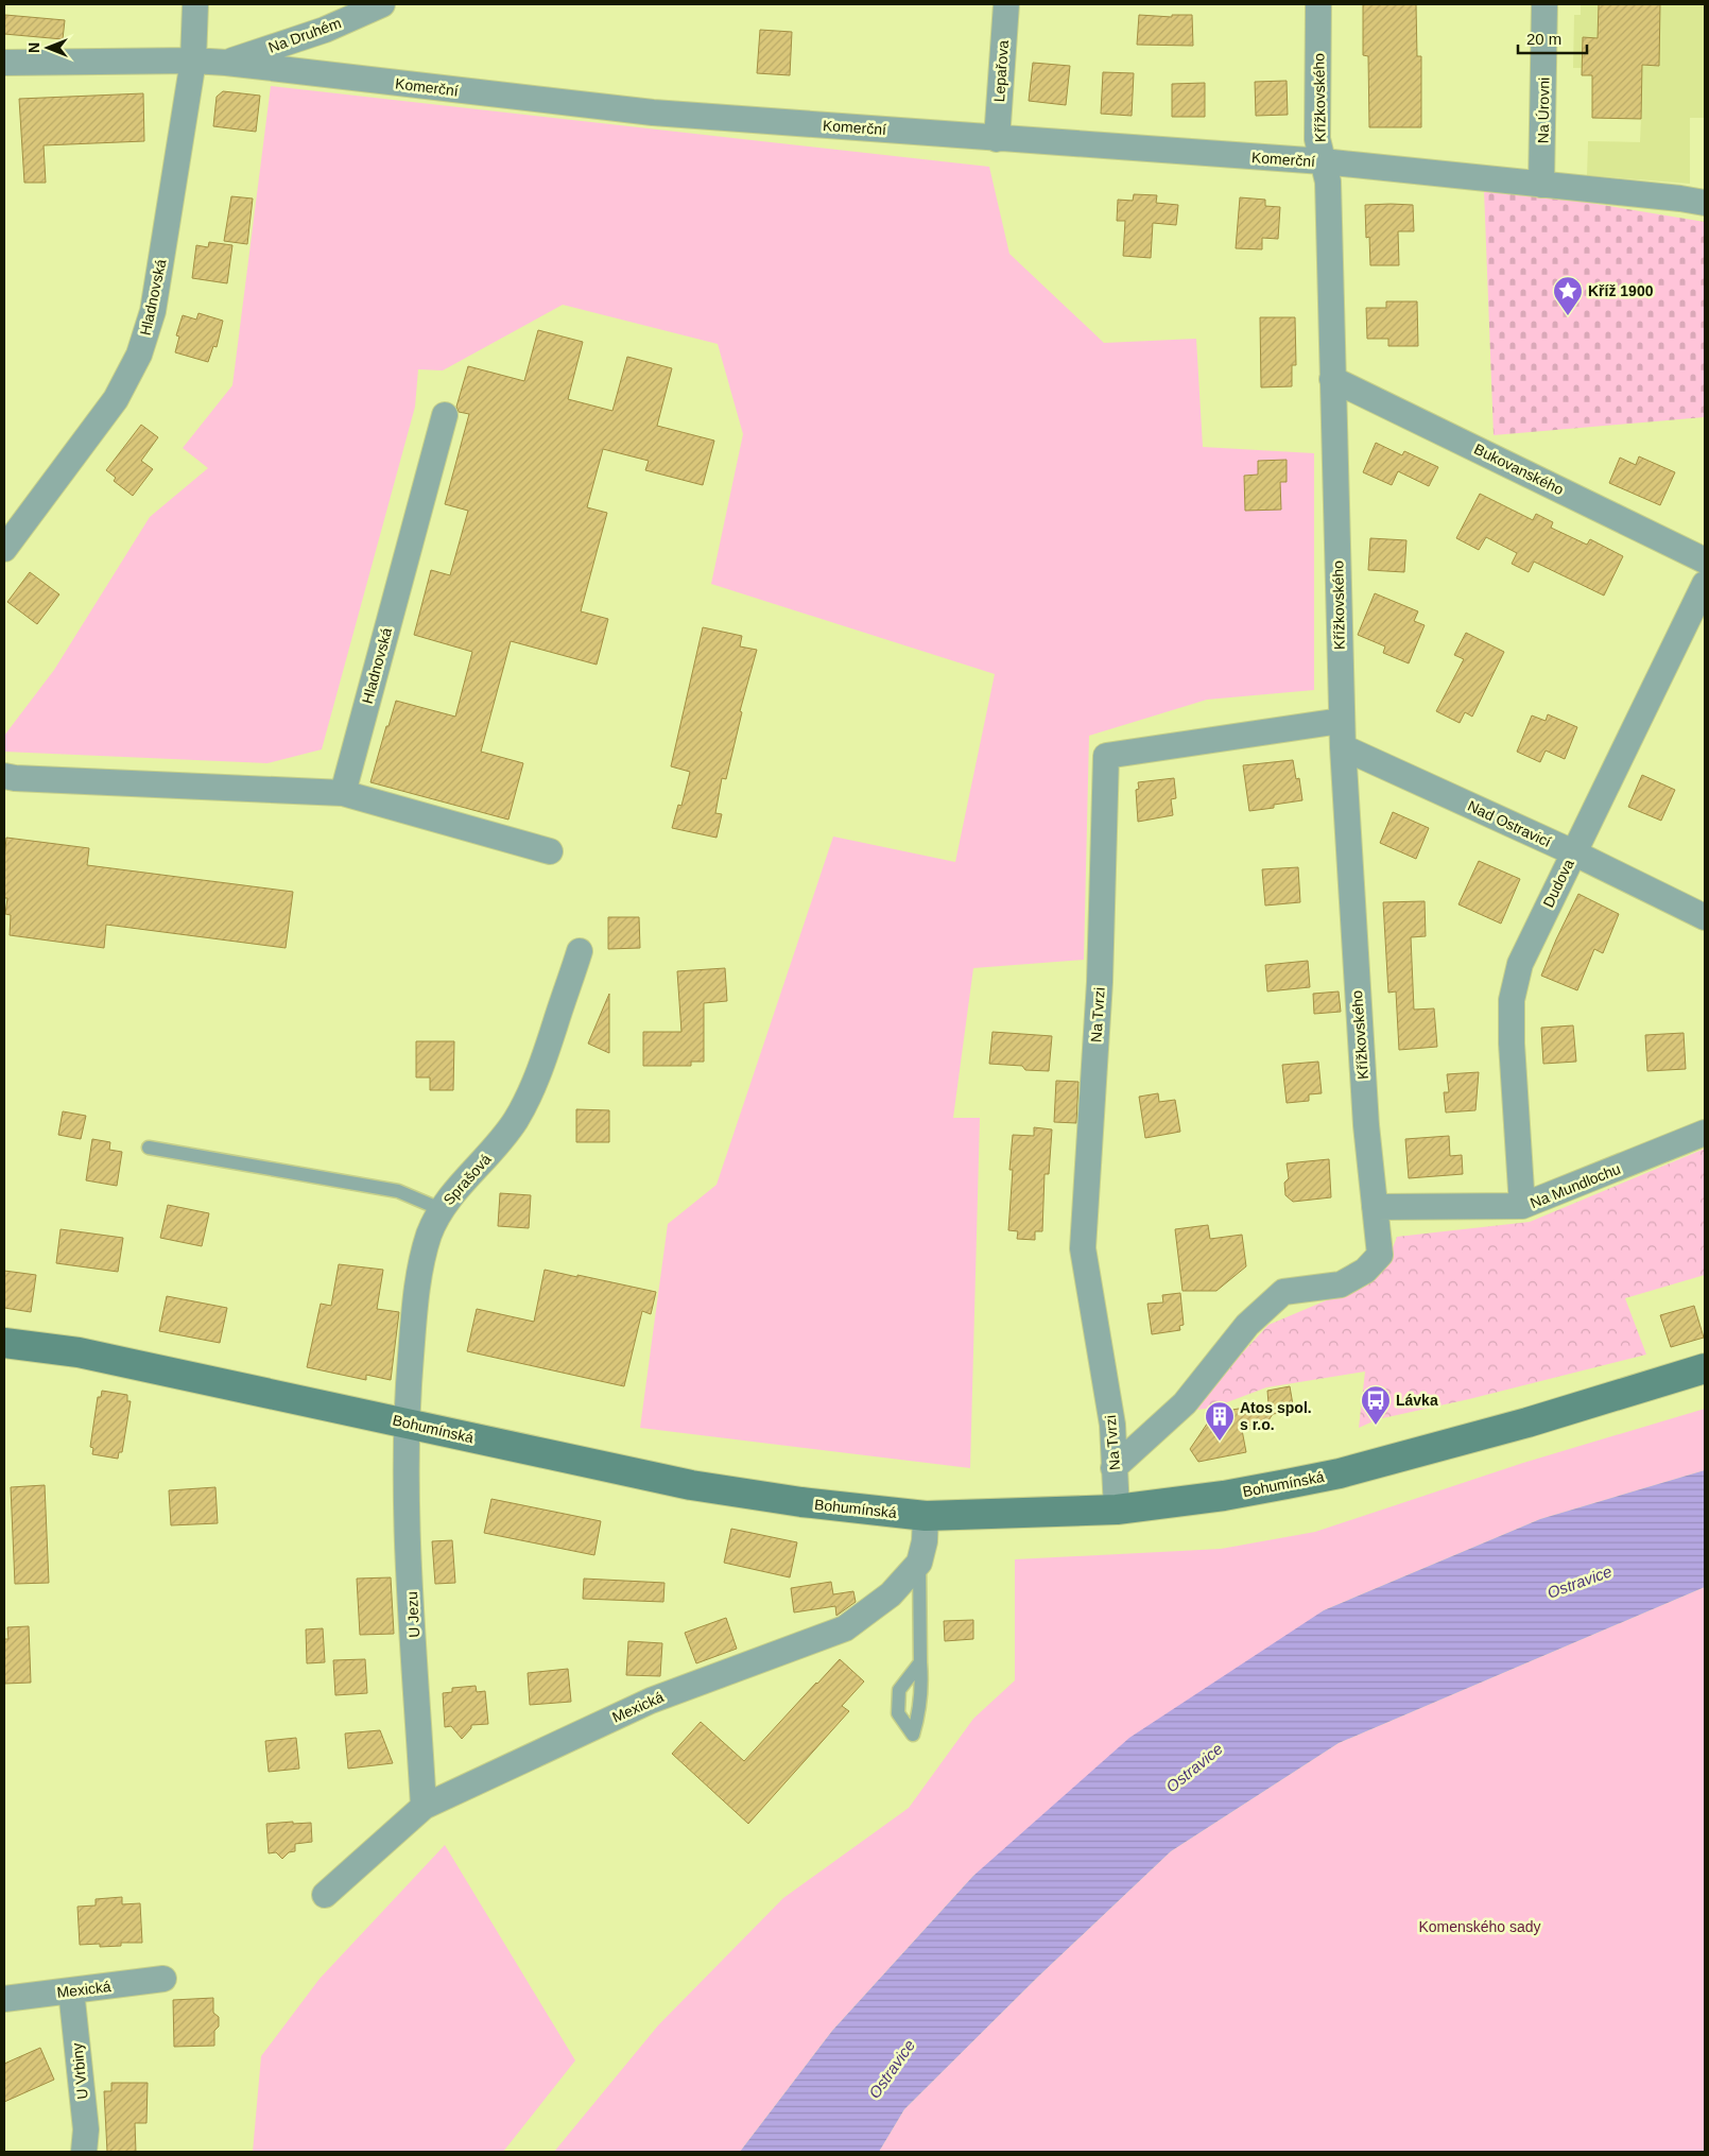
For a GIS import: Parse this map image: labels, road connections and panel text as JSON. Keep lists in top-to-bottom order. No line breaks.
{"streets":{"main road":["Bohumínská"],"street":["Na Druhém","Lepařova","Komerční","Křížkovského","Na Úrovni","Hladnovská","Bukovanského","Nad Ostravicí","Dudova","Na Tvrzi","Sprašová","Na Mundlochu","U Jezu","Mexická","U Vrbiny"]},"crossings":[["Na Druhém","Komerční"],["Lepařova","Komerční"],["Komerční","Křížkovského"],["Komerční","Na Úrovni"],["Komerční","Hladnovská"],["Křížkovského","Bukovanského"],["Křížkovského","Nad Ostravicí"],["Křížkovského","Na Tvrzi"],["Křížkovského","Na Mundlochu"],["Nad Ostravicí","Dudova"],["Dudova","Na Mundlochu"],["Na Tvrzi","Bohumínská"],["Sprašová","Bohumínská"],["Sprašová","U Jezu"],["Bohumínská","U Jezu"],["Bohumínská","Mexická"],["U Jezu","Mexická"],["Mexická","U Vrbiny"]],"water":["Ostravice"],"parks":["Komenského sady"],"places":{"place":["Kříž 1900"],"bus stop":["Lávka"],"building":["Atos spol. s r.o."]},"scale_bar":"20 m","north":"left"}
